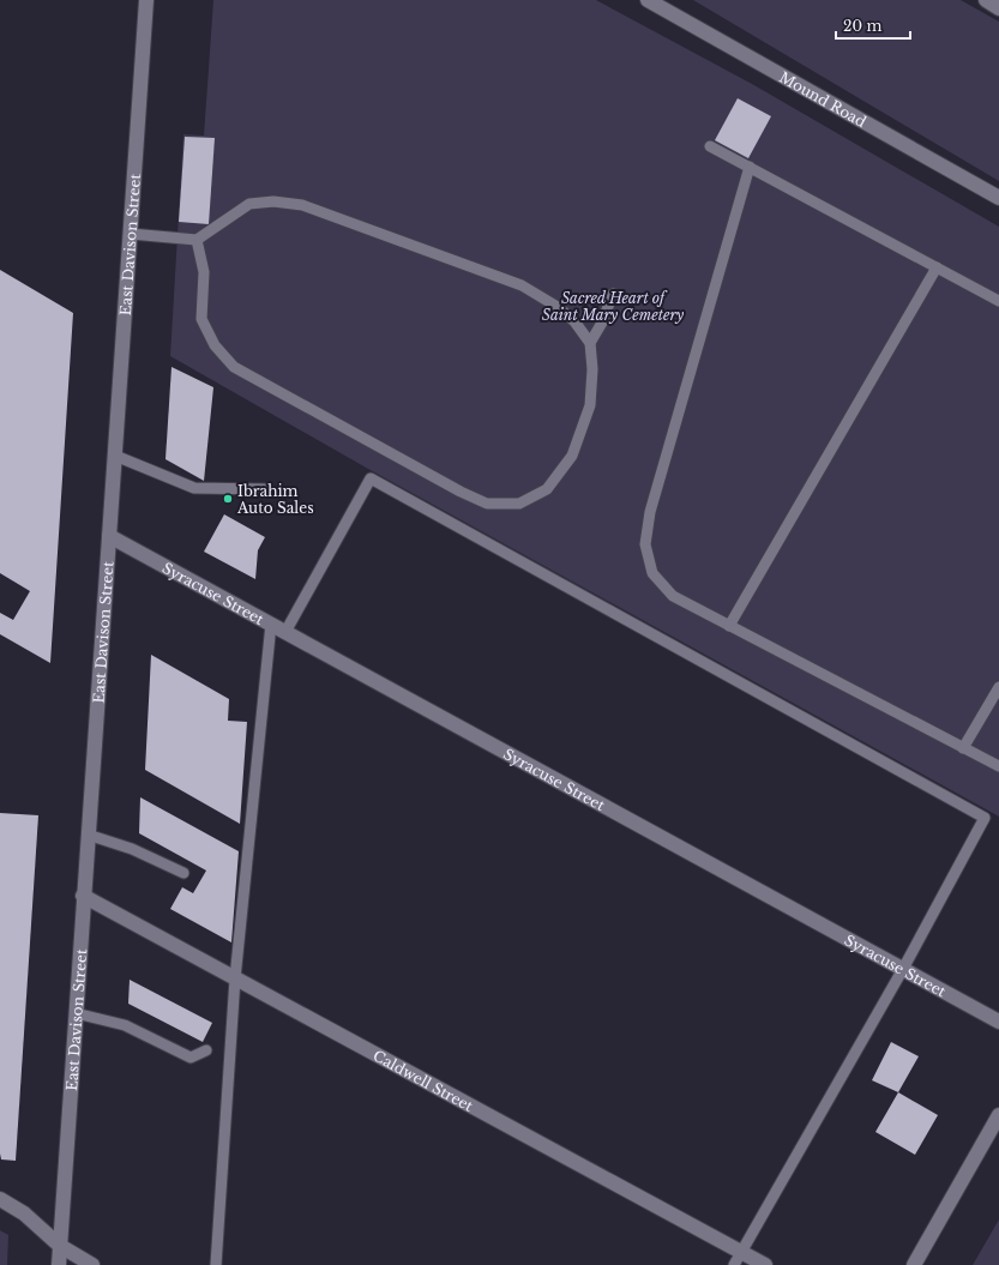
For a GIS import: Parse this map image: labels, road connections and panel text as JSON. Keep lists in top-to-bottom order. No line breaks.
{"streets":{"street":["Mound Road","East Davison Street","Syracuse Street","Caldwell Street"]},"crossings":[["East Davison Street","Syracuse Street"],["East Davison Street","Caldwell Street"]],"parks":["Sacred Heart of Saint Mary Cemetery"],"places":["Ibrahim Auto Sales"],"scale_bar":"20 m"}
